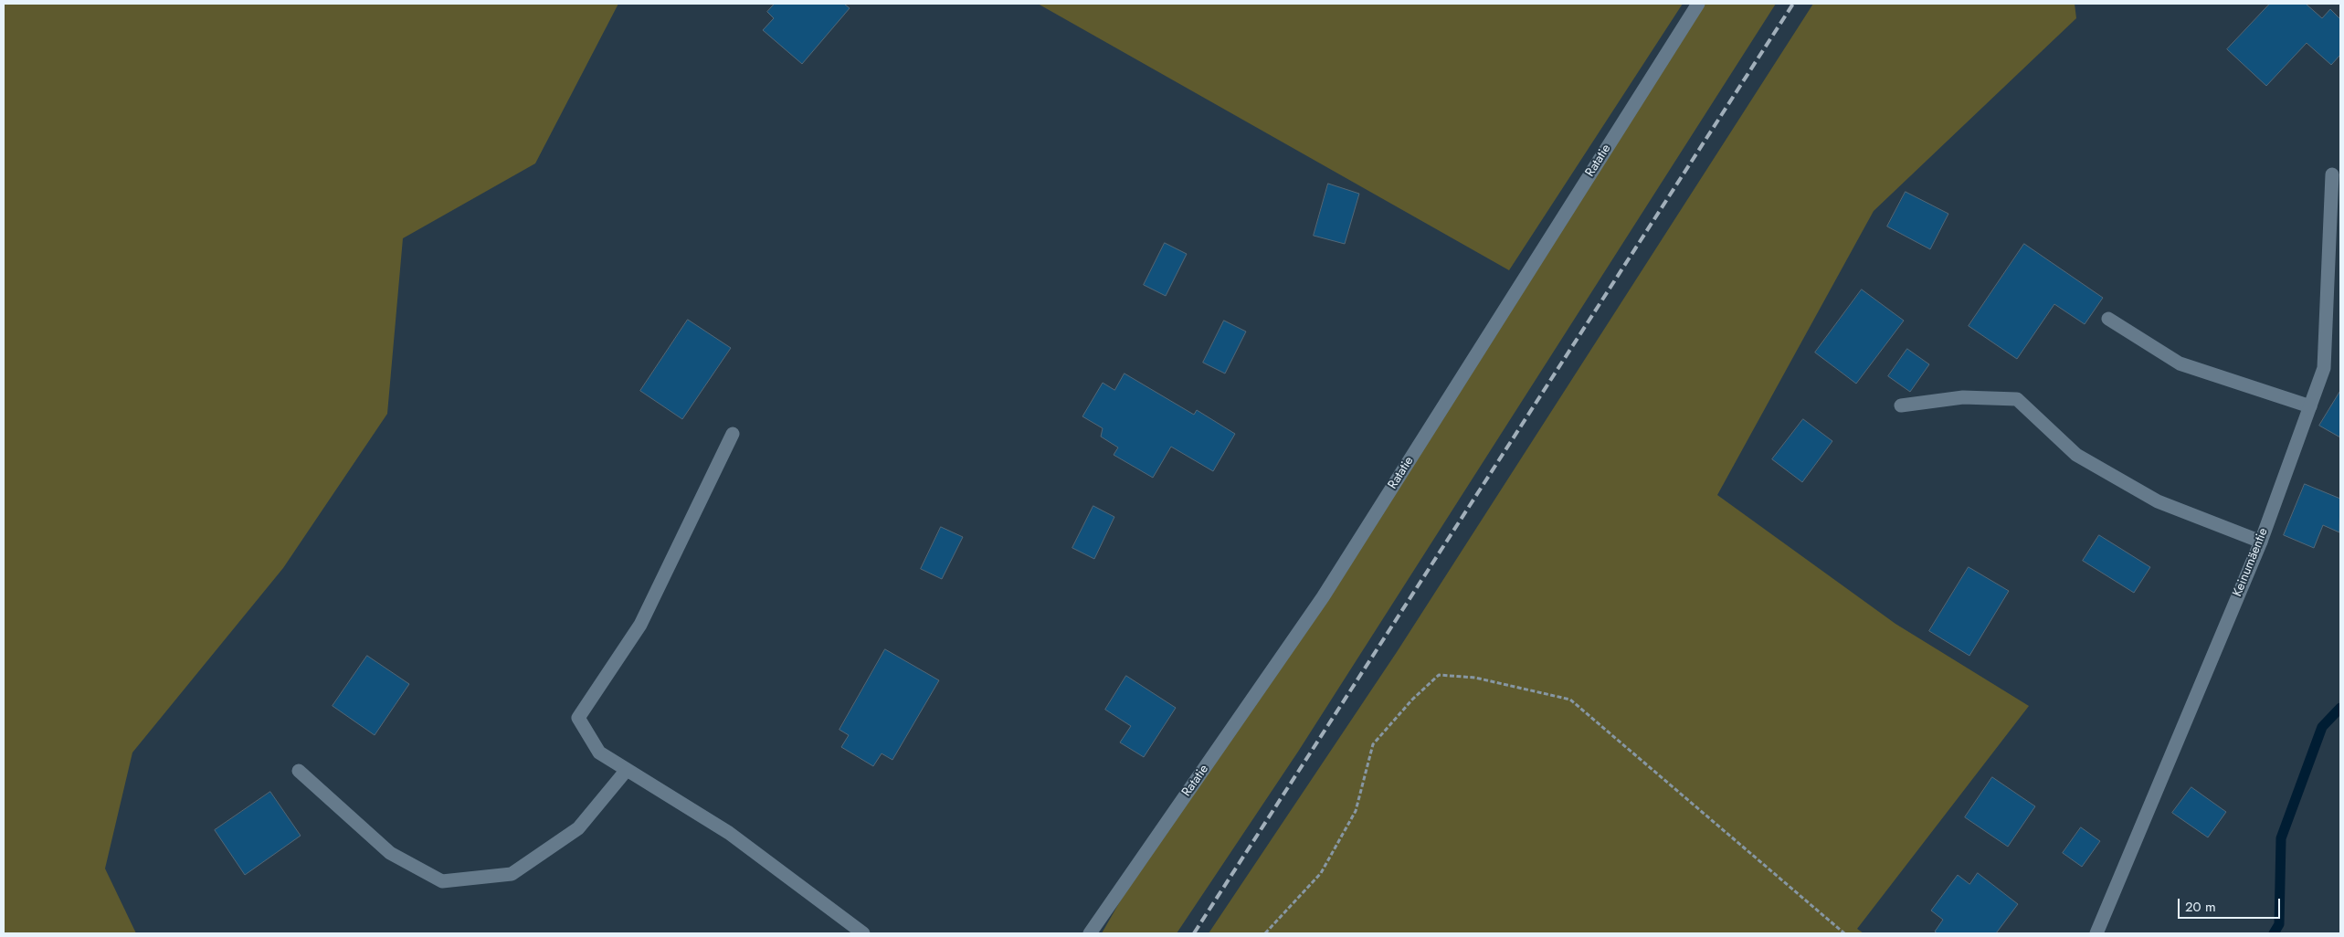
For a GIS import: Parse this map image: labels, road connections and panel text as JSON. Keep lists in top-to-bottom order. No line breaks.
{"streets":{"street":["Ratatie","Keinumäentie"]},"scale_bar":"20 m"}
